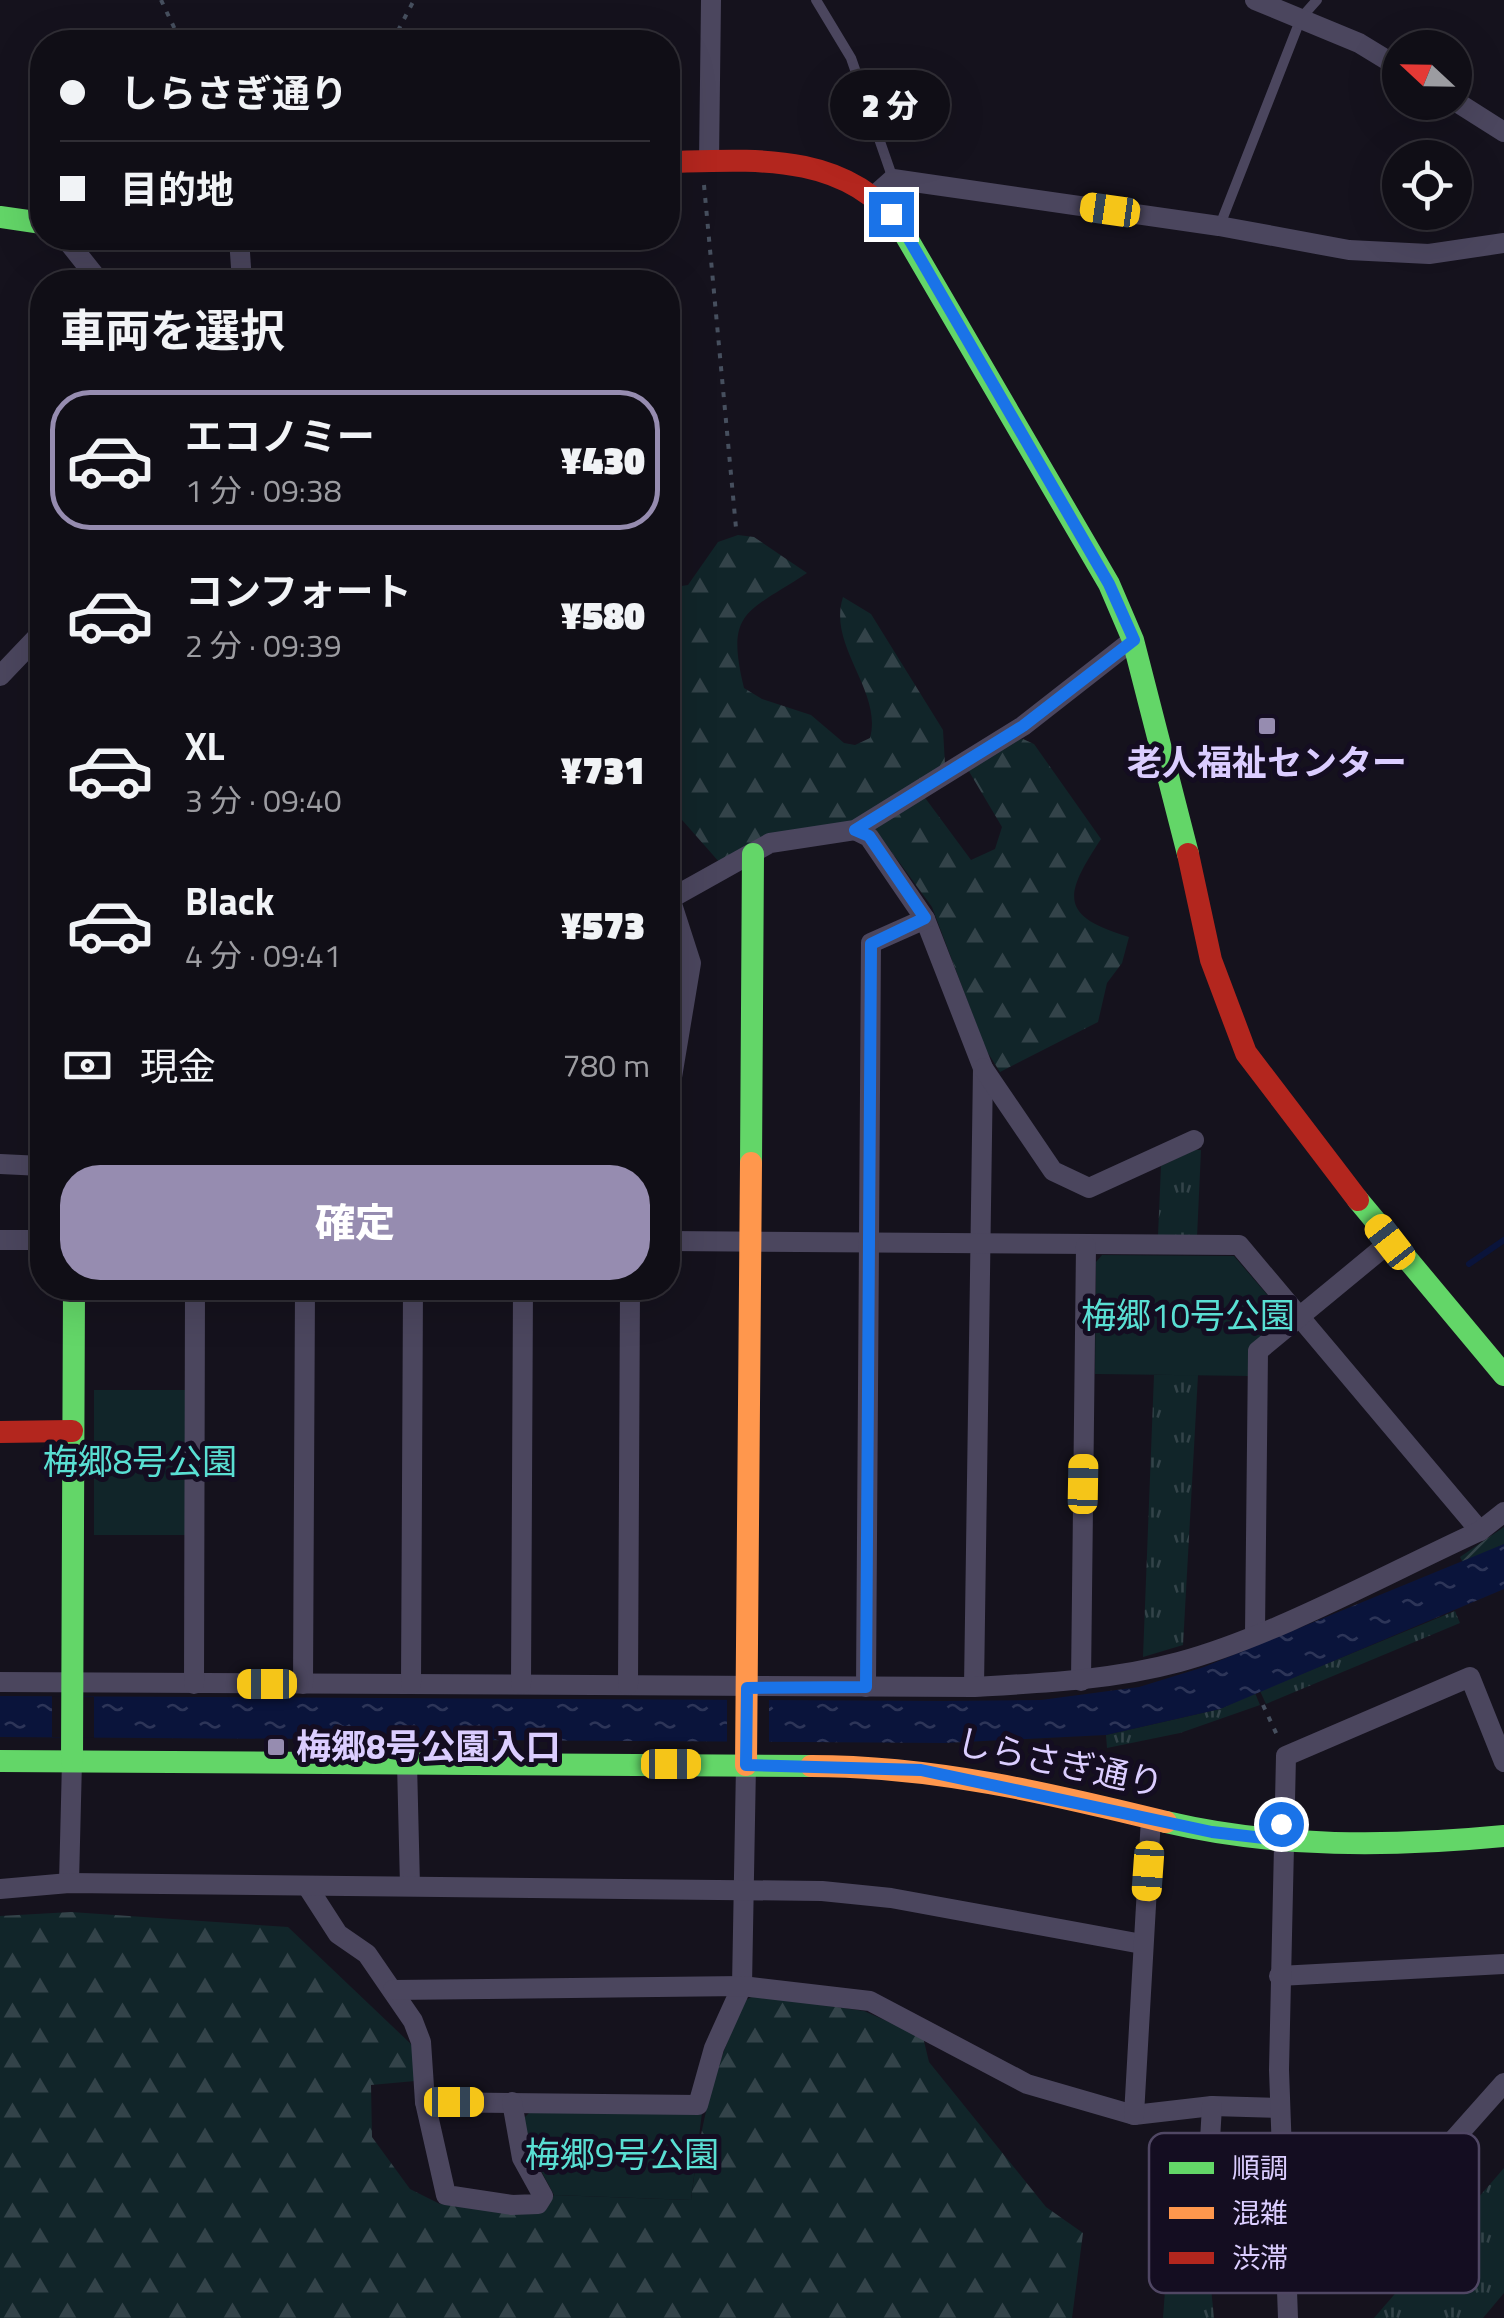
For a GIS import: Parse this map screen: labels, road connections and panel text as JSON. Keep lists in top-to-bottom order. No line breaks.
{"streets":{"street":["しらさぎ通り"]},"parks":["梅郷10号公園","梅郷8号公園","梅郷9号公園"],"places":{"transit":["老人福祉センター","梅郷8号公園入口"]},"legend":["順調","混雑","渋滞"],"north":"left","page":{"banner":["しらさぎ通り","目的地"],"bubble":"2 分","heading":"車両を選択","list":[{"name":"エコノミー","note":"1 分 · 09:38","value":"¥430"},{"name":"コンフォート","note":"2 分 · 09:39","value":"¥580"},{"name":"XL","note":"3 分 · 09:40","value":"¥731"},{"name":"Black","note":"4 分 · 09:41","value":"¥573"}],"pay":["現金","780 m"],"buttons":"確定"}}
